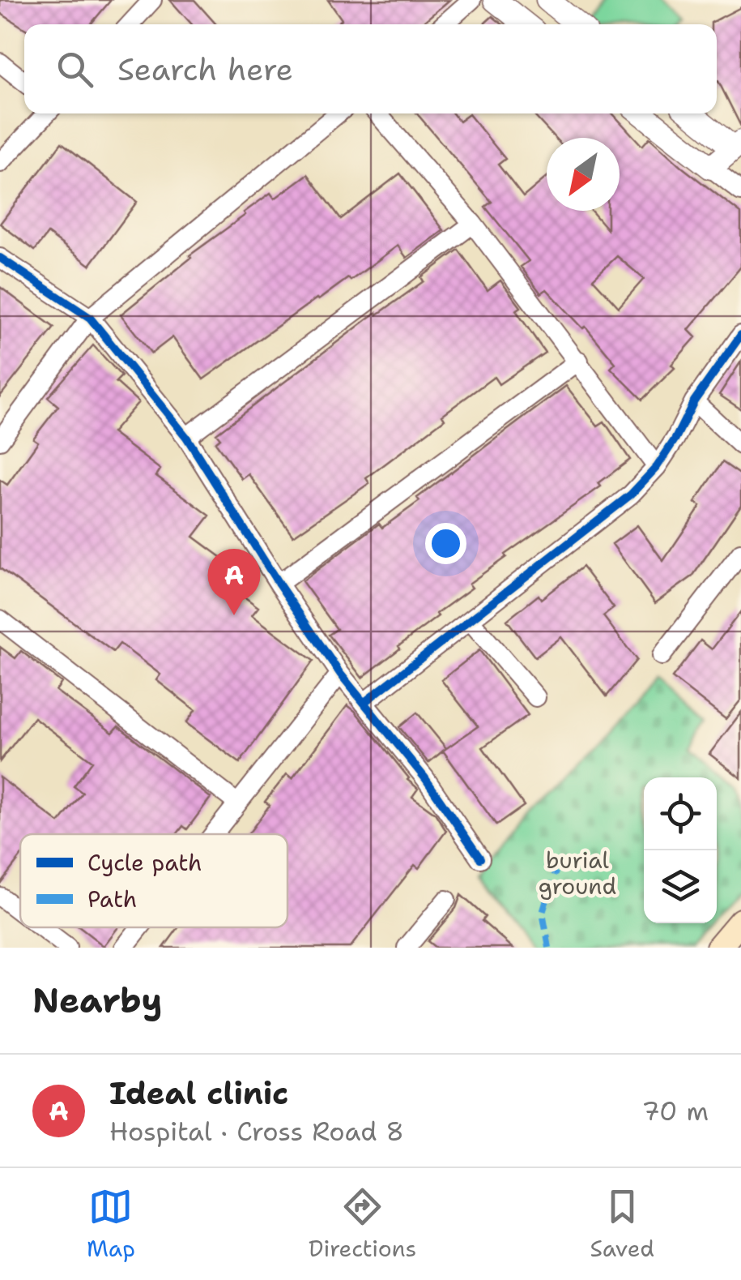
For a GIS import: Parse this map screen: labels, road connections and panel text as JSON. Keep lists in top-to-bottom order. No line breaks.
{"parks":["burial ground"],"legend":["Cycle path","Path"],"north":"bottom left","page":{"search":"Search here","pins":"A","heading":"Nearby","list":[{"mark":"A","name":"Ideal clinic","note":"Hospital · Cross Road 8","value":"70 m"}],"nav":["Map","Directions","Saved"]}}
